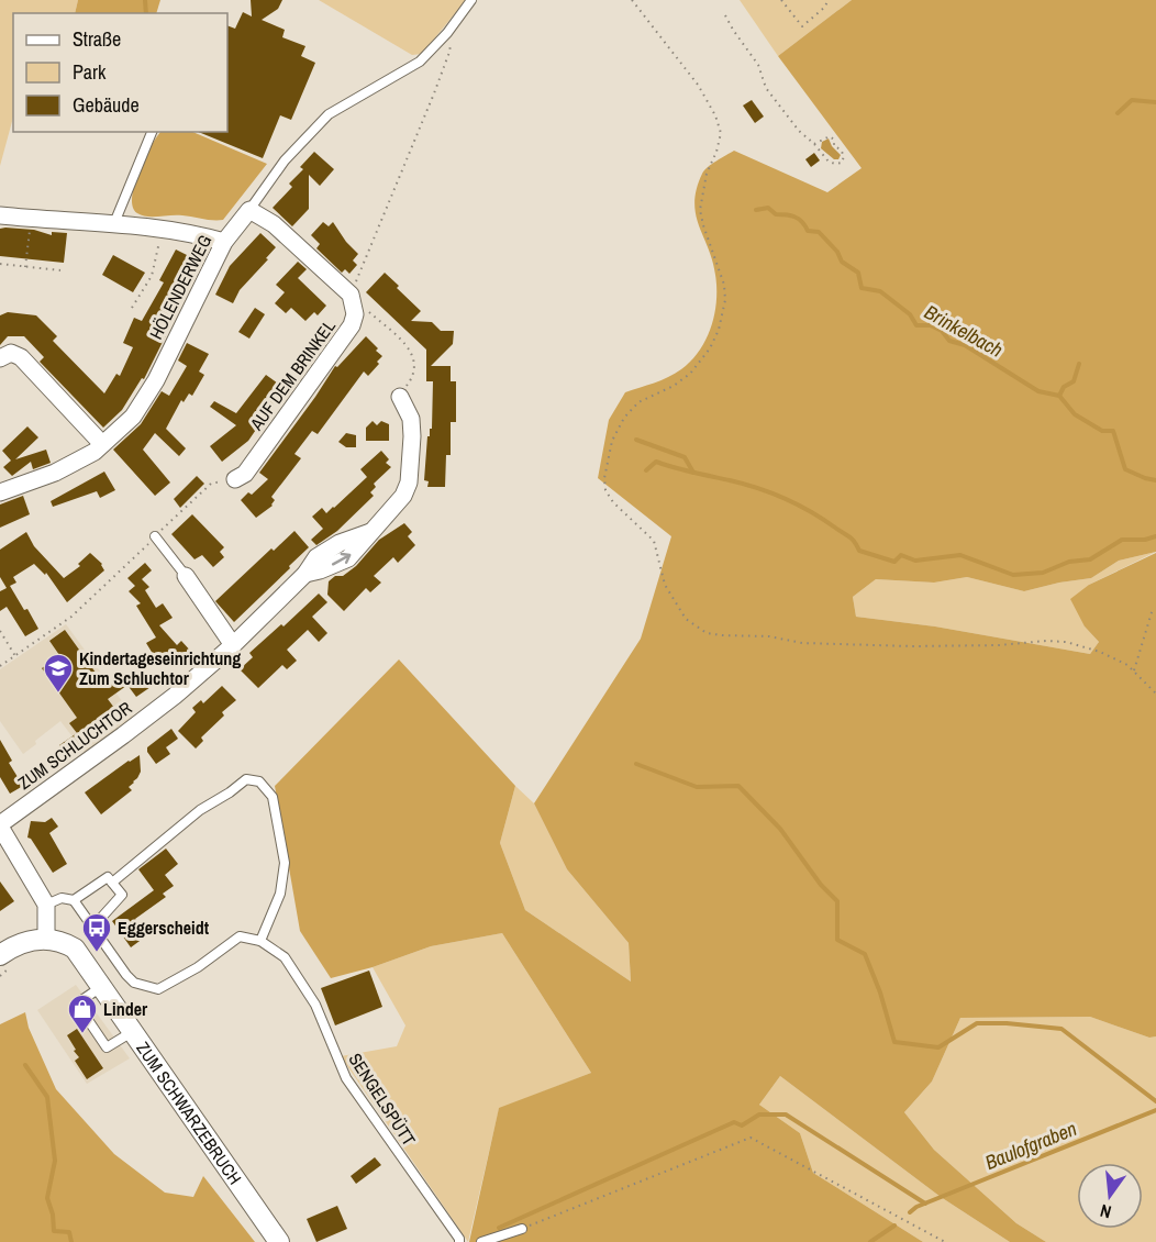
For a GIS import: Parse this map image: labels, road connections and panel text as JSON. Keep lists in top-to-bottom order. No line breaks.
{"streets":{"street":["HÖLENDERWEG","AUF DEM BRINKEL","ZUM SCHLUCHTOR","ZUM SCHWARZEBRUCH"],"lane":["SENGELSPÜTT"]},"water":["Brinkelbach","Baulofgraben"],"places":{"school or university":["Kindertageseinrichtung Zum Schluchtor"],"bus stop":["Eggerscheidt"],"shop":["Linder"]},"legend":["Straße","Park","Gebäude"],"north":"bottom"}
